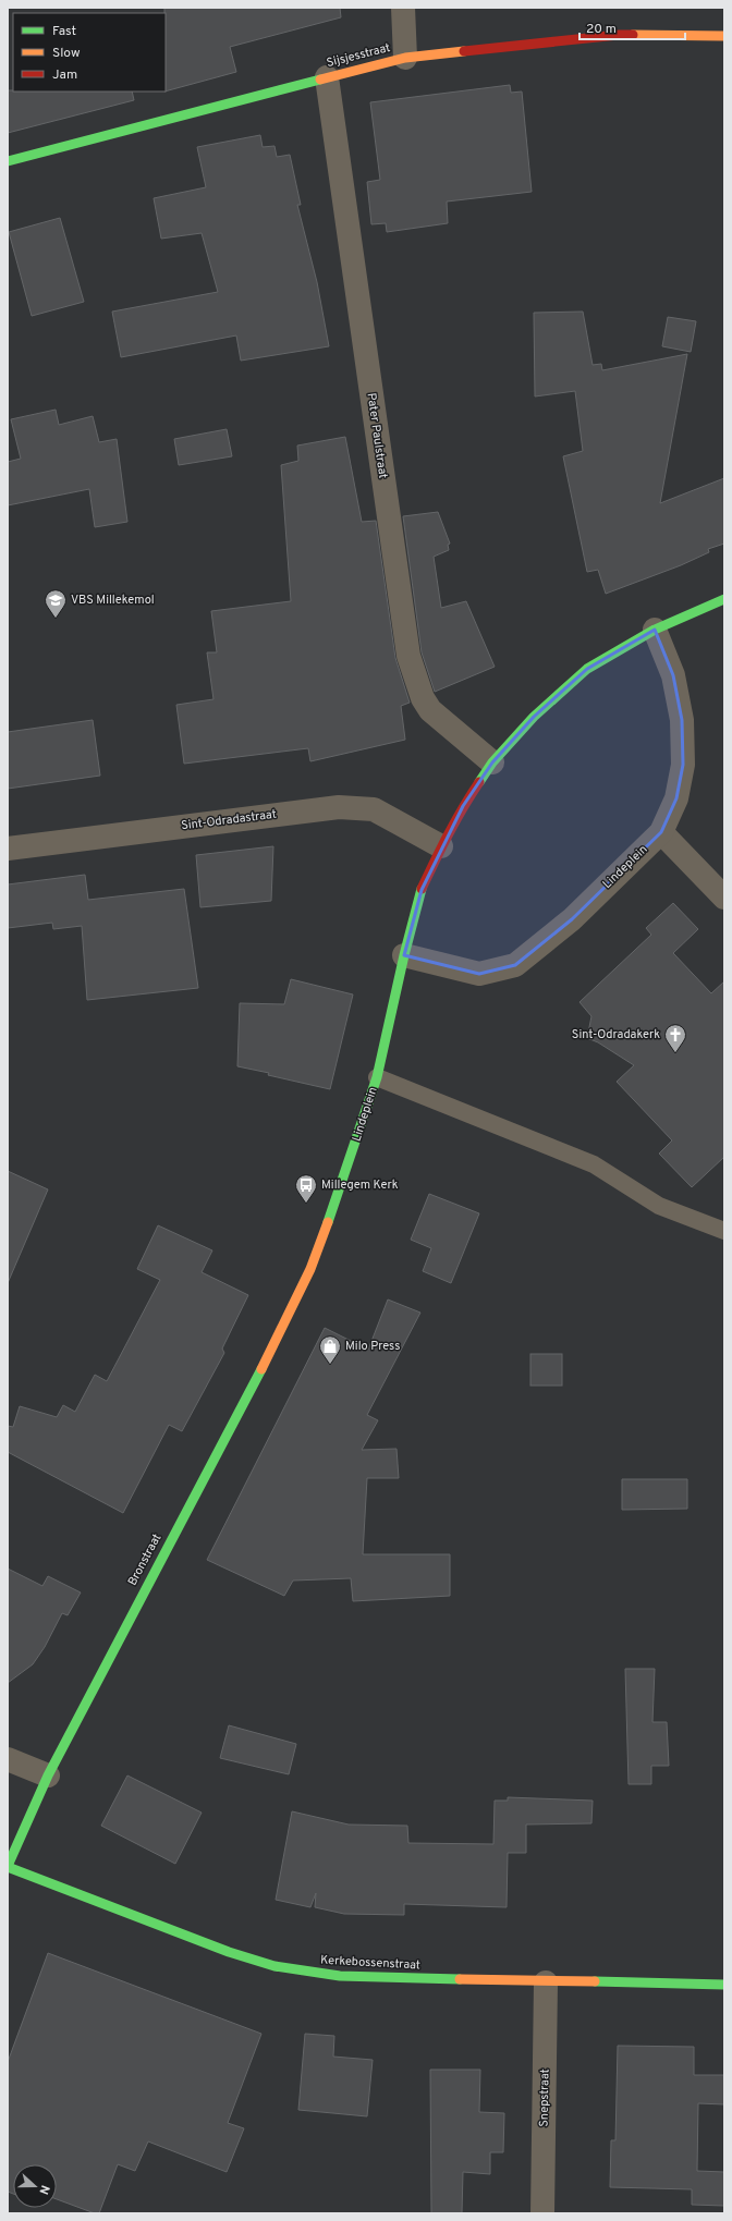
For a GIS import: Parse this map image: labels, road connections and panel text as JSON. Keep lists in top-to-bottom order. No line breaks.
{"streets":{"street":["Sijsjesstraat","Pater Paulstraat","Sint-Odradastraat","Lindeplein","Bronstraat","Kerkebossenstraat","Snepstraat"]},"crossings":[["Sijsjesstraat","Pater Paulstraat"],["Pater Paulstraat","Lindeplein"],["Sint-Odradastraat","Lindeplein"],["Lindeplein","Bronstraat"],["Bronstraat","Kerkebossenstraat"],["Kerkebossenstraat","Snepstraat"]],"places":{"school or university":["VBS Millekemol"],"church":["Sint-Odradakerk"],"bus stop":["Millegem Kerk"],"shop":["Milo Press"]},"legend":["Fast","Slow","Jam"],"scale_bar":"20 m","north":"right"}
